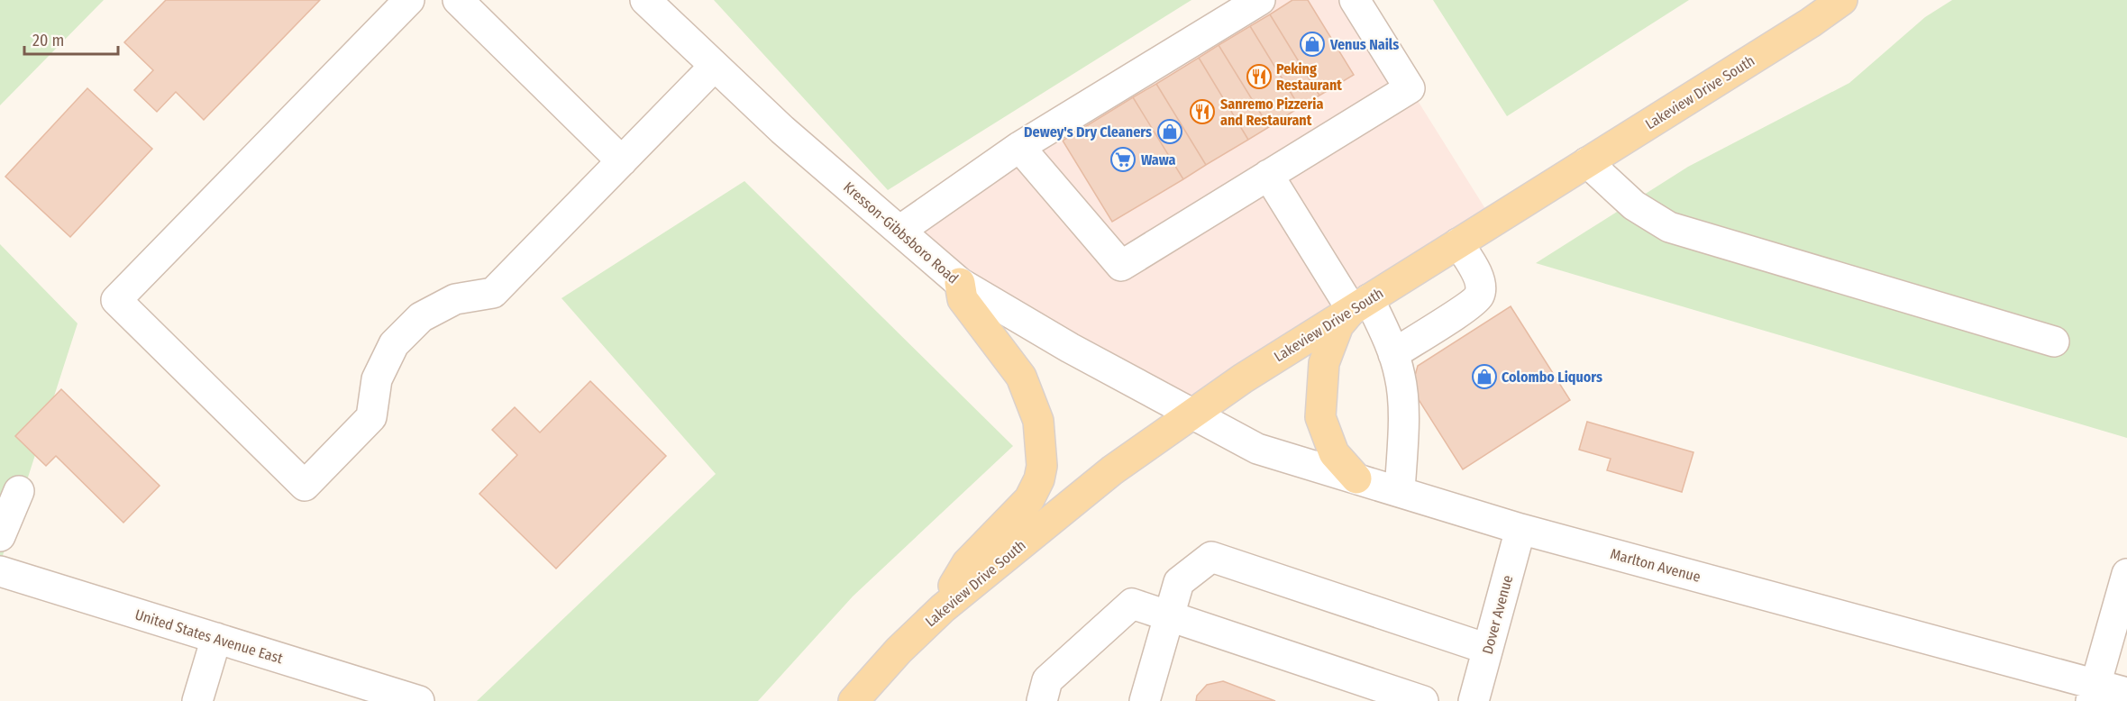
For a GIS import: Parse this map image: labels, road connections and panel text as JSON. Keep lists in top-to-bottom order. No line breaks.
{"streets":{"main road":["Lakeview Drive South"],"street":["Kresson-Gibbsboro Road","Marlton Avenue","Dover Avenue","United States Avenue East"]},"crossings":[["Lakeview Drive South","Kresson-Gibbsboro Road"],["Lakeview Drive South","Marlton Avenue"],["Kresson-Gibbsboro Road","Marlton Avenue"],["Marlton Avenue","Dover Avenue"]],"places":{"shop":["Venus Nails","Dewey's Dry Cleaners","Colombo Liquors"],"restaurant":["Peking Restaurant","Sanremo Pizzeria and Restaurant"],"supermarket":["Wawa"]},"scale_bar":"20 m"}
